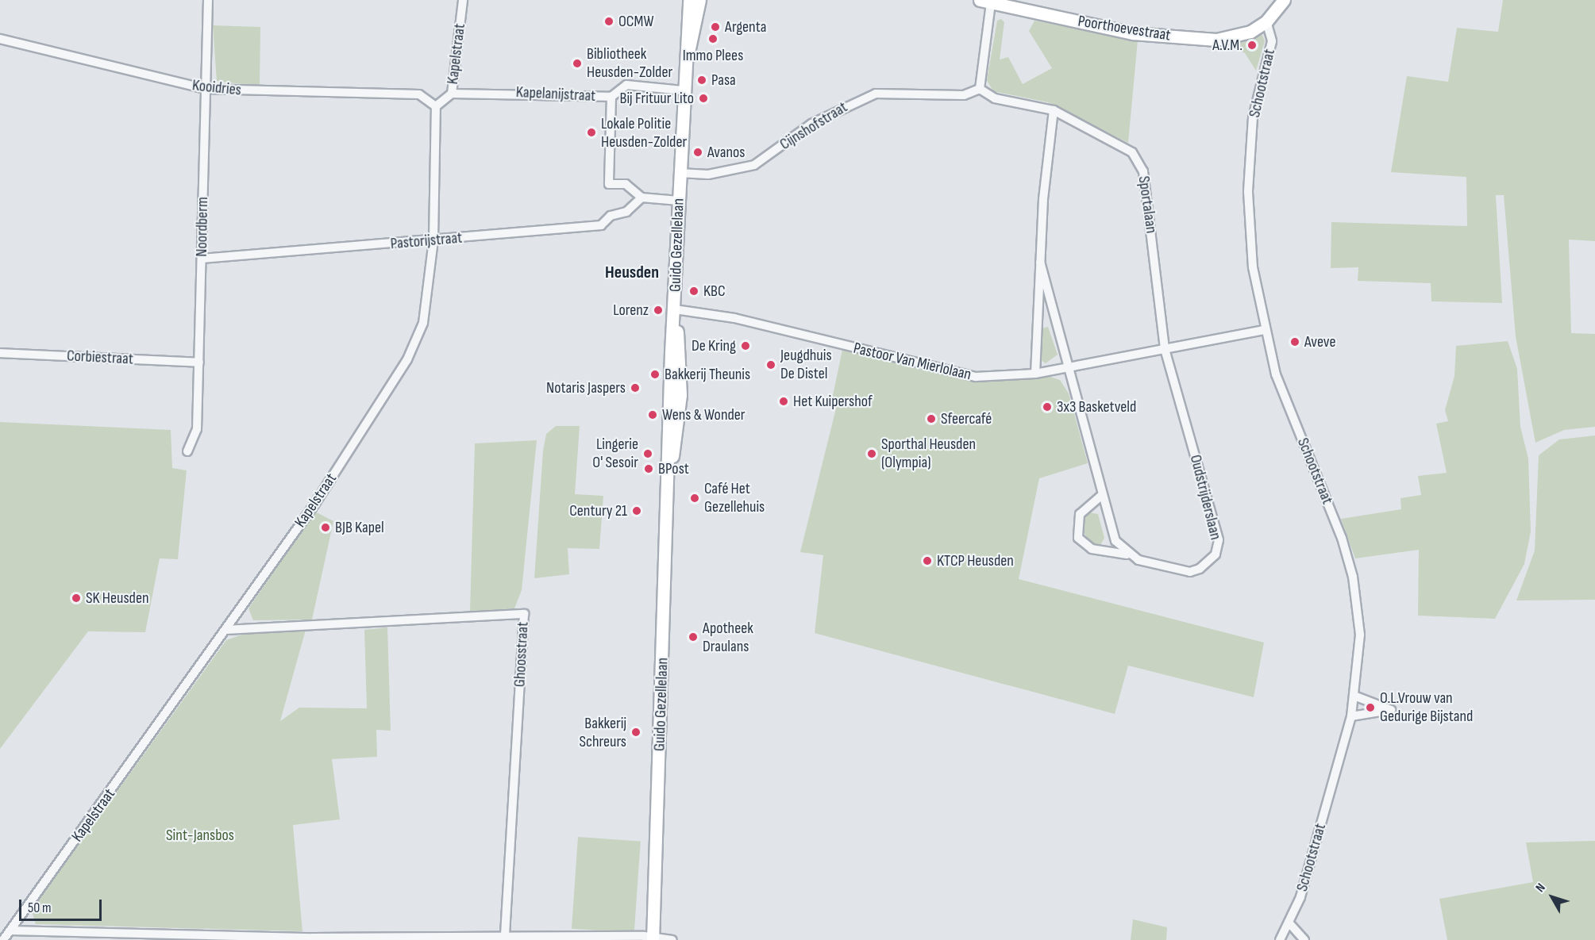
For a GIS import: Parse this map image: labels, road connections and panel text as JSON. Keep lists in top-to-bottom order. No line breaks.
{"streets":{"main road":["Poorthoevestraat","Guido Gezellelaan"],"street":["Kapelstraat","Schootstraat","Kooidries","Kapelanijstraat","Cijnshofstraat","Sportalaan","Noordberm","Pastorijstraat","Corbiestraat","Pastoor Van Mierlolaan","Oudstrijderslaan","Ghoosstraat"]},"crossings":[["Poorthoevestraat","Schootstraat"],["Kapelstraat","Kooidries"],["Kapelstraat","Kapelanijstraat"],["Kapelstraat","Pastorijstraat"],["Kapelstraat","Ghoosstraat"],["Schootstraat","Pastoor Van Mierlolaan"],["Kooidries","Noordberm"],["Kapelanijstraat","Guido Gezellelaan"],["Cijnshofstraat","Sportalaan"],["Cijnshofstraat","Guido Gezellelaan"],["Sportalaan","Pastoor Van Mierlolaan"],["Sportalaan","Oudstrijderslaan"],["Noordberm","Pastorijstraat"],["Noordberm","Corbiestraat"],["Guido Gezellelaan","Pastoor Van Mierlolaan"],["Pastoor Van Mierlolaan","Oudstrijderslaan"]],"districts":["Heusden"],"parks":["Sint-Jansbos"],"places":["OCMW","Argenta","Immo Plees","A.V.M.","Bibliotheek Heusden-Zolder","Pasa","Bij Frituur Lito","Lokale Politie Heusden-Zolder","Avanos","KBC","Lorenz","Aveve","De Kring","Jeugdhuis De Distel","Bakkerij Theunis","Notaris Jaspers","Het Kuipershof","3x3 Basketveld","Wens & Wonder","Sfeercafé","Lingerie O' Sesoir","Sporthal Heusden (Olympia)","BPost","Café Het Gezellehuis","Century 21","BJB Kapel","KTCP Heusden","SK Heusden","Apotheek Draulans","O.L.Vrouw van Gedurige Bijstand","Bakkerij Schreurs"],"scale_bar":"50 m","north":"top left"}
